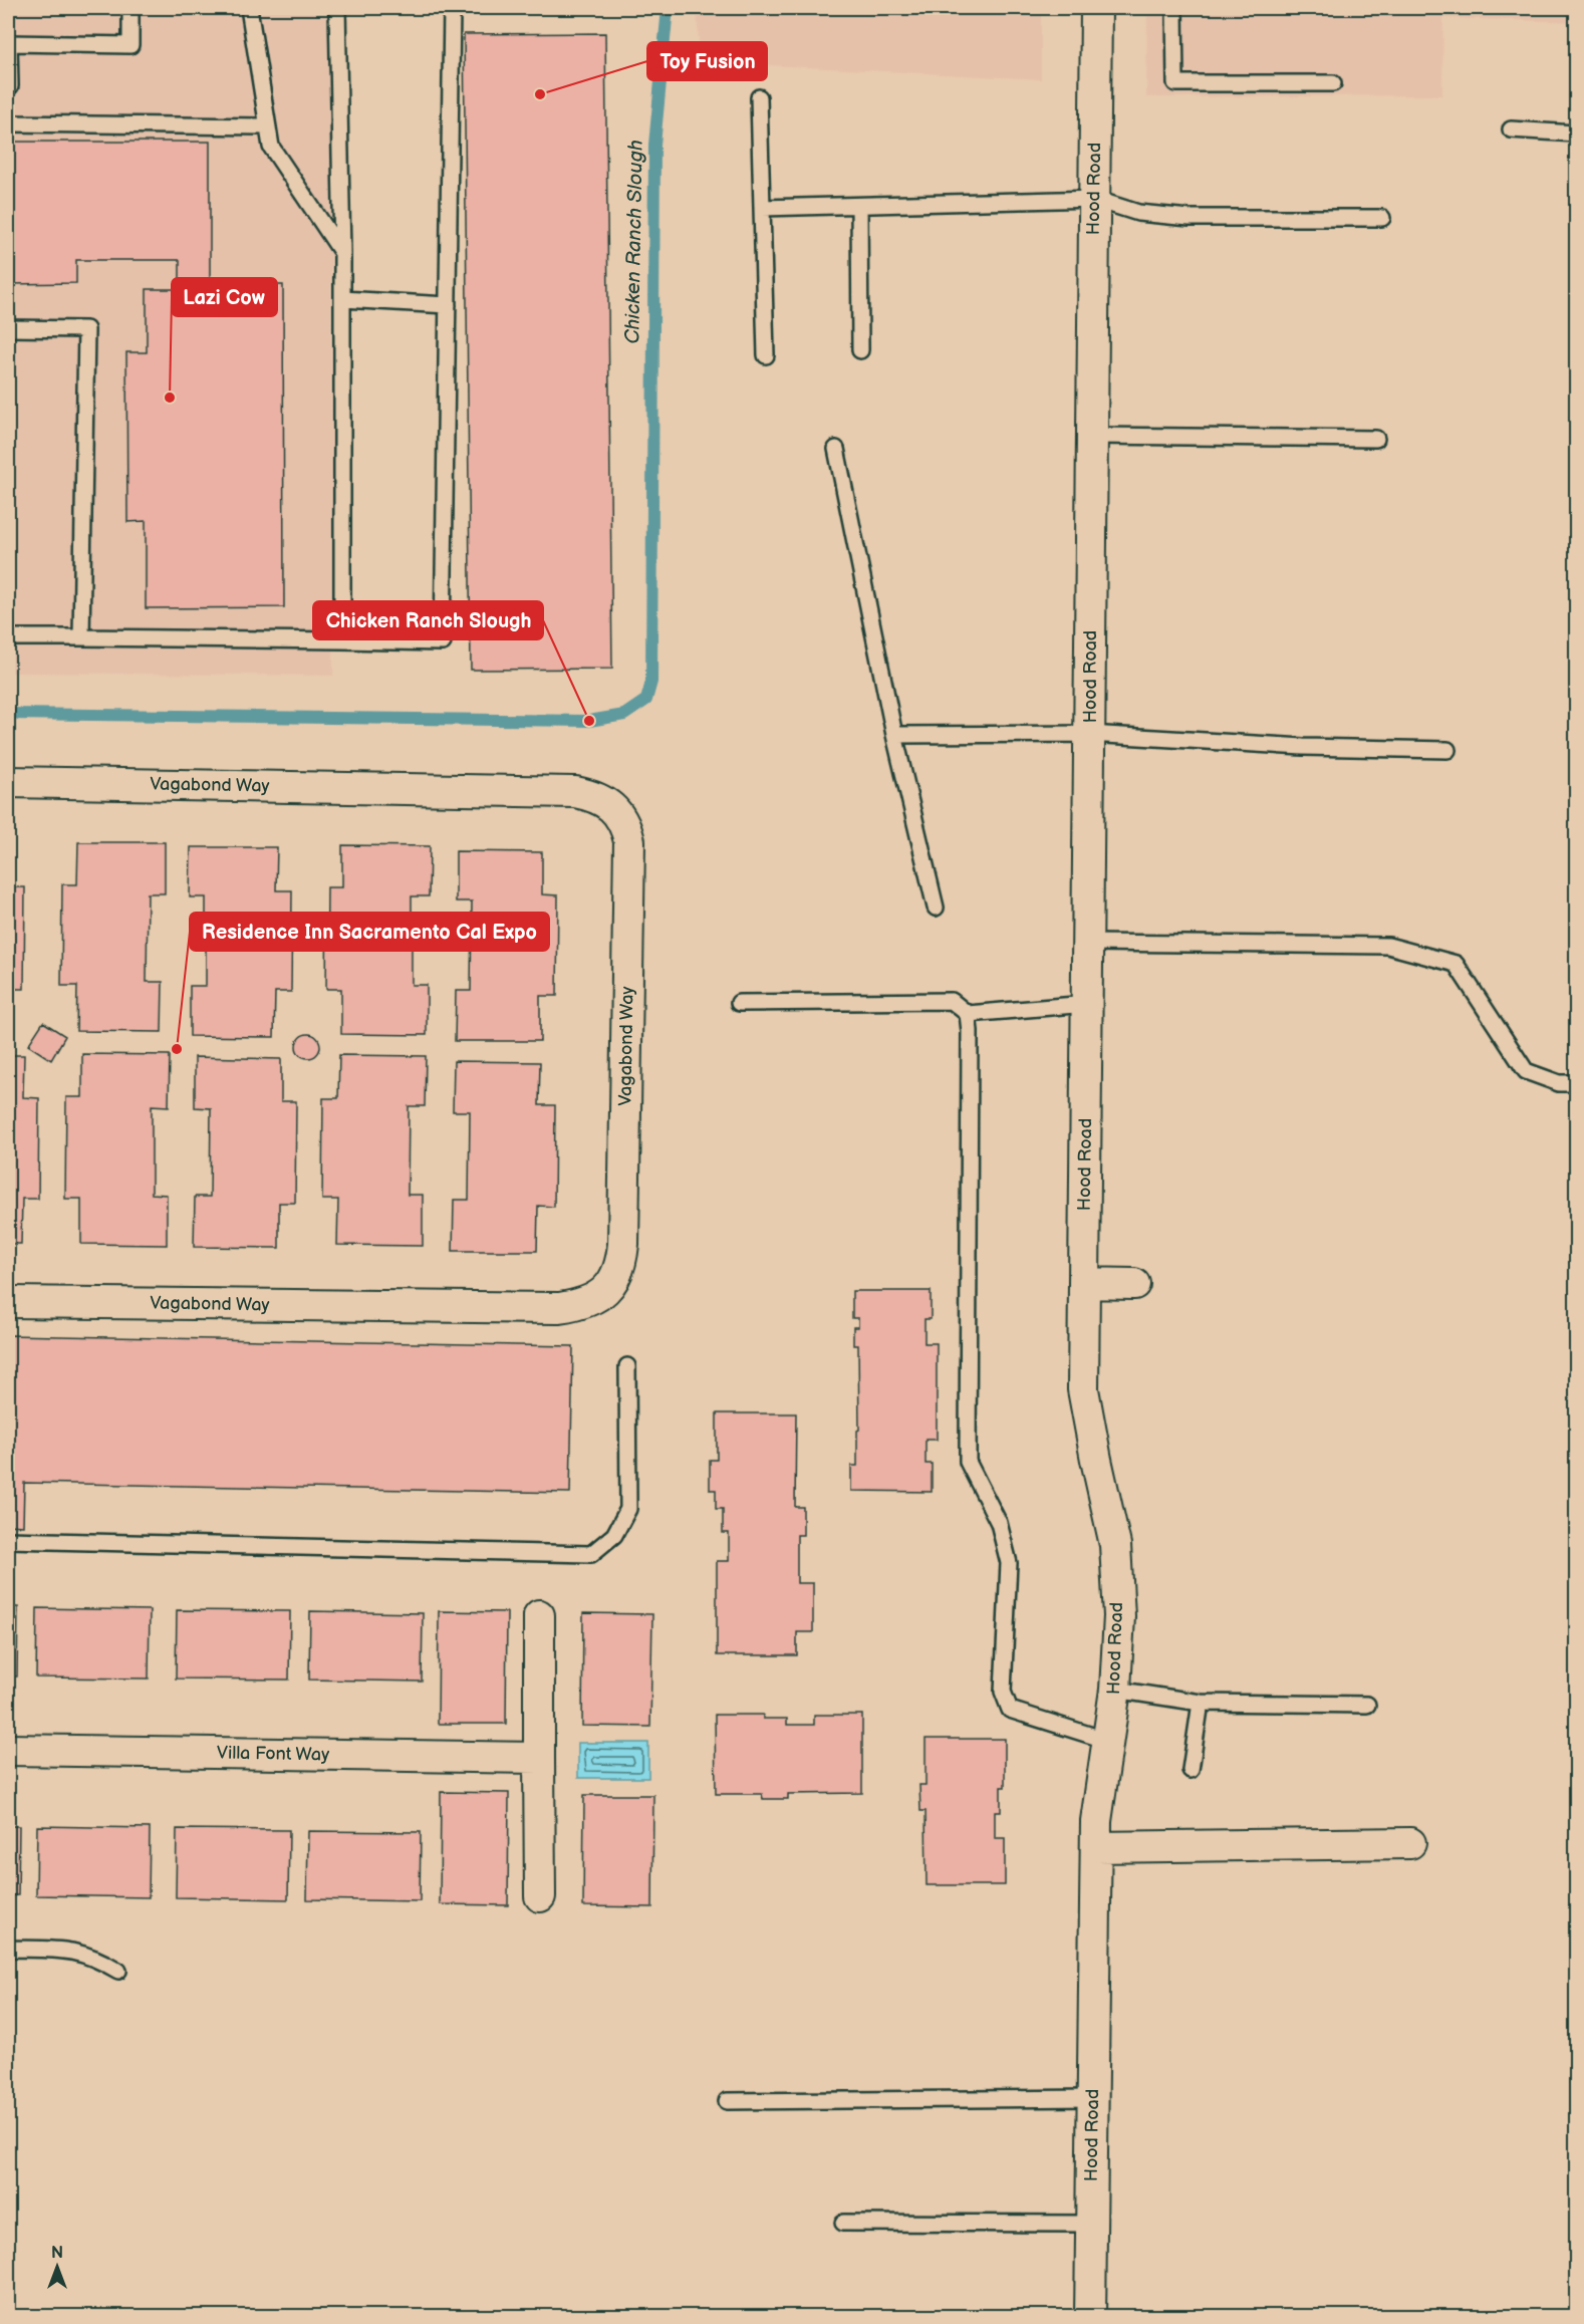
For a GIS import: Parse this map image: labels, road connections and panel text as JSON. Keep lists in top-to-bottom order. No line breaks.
{"streets":{"street":["Hood Road","Vagabond Way","Villa Font Way"]},"water":["Chicken Ranch Slough"],"places":["Toy Fusion","Lazi Cow","Chicken Ranch Slough","Residence Inn Sacramento Cal Expo"],"north":"top"}
